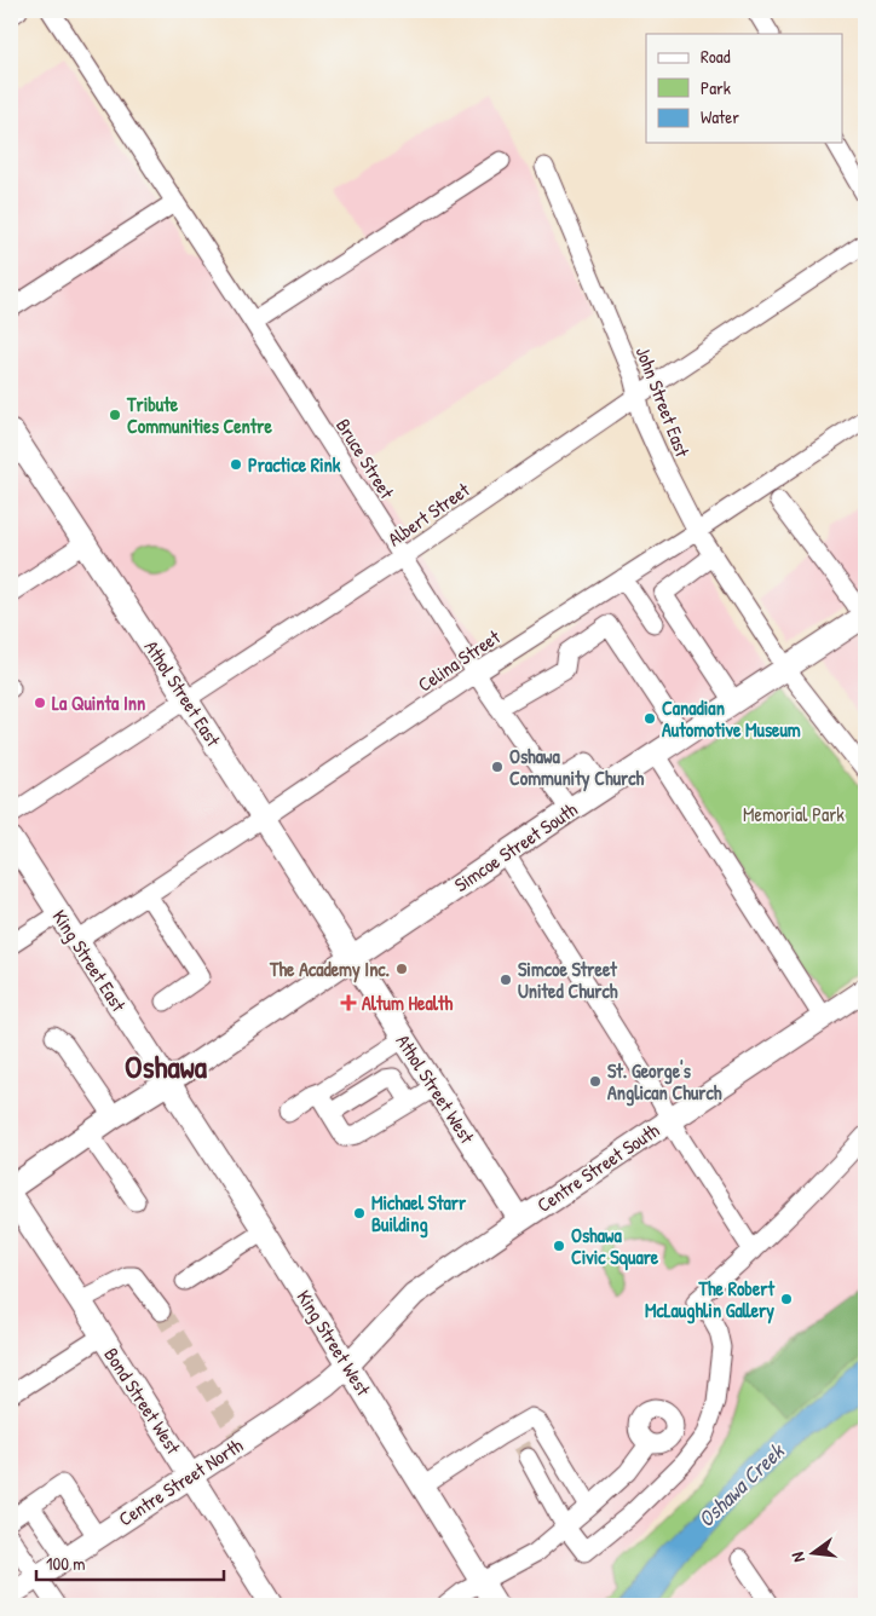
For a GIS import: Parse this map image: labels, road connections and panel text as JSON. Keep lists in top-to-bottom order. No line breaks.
{"streets":{"main road":["Athol Street East","Simcoe Street South","King Street East","Athol Street West","Centre Street South","King Street West","Bond Street West","Centre Street North"],"street":["John Street East","Bruce Street","Albert Street","Celina Street"]},"crossings":[["John Street East","Albert Street"],["John Street East","Celina Street"],["John Street East","Simcoe Street South"],["Bruce Street","Albert Street"],["Bruce Street","Celina Street"],["Bruce Street","Simcoe Street South"],["Albert Street","Athol Street East"],["Celina Street","Athol Street East"],["Celina Street","King Street East"],["Athol Street East","Simcoe Street South"],["Athol Street East","Athol Street West"],["Simcoe Street South","King Street East"],["Simcoe Street South","Athol Street West"],["Simcoe Street South","King Street West"],["King Street East","King Street West"],["Athol Street West","Centre Street South"],["Centre Street South","King Street West"],["Centre Street South","Centre Street North"],["King Street West","Centre Street North"],["Bond Street West","Centre Street North"]],"districts":["Oshawa"],"water":["Oshawa Creek"],"parks":["Memorial Park"],"places":{"other":["Tribute Communities Centre","Practice Rink","La Quinta Inn","Canadian Automotive Museum","Oshawa Community Church","The Academy Inc.","Simcoe Street United Church","St. George's Anglican Church","Michael Starr Building","Oshawa Civic Square","The Robert McLaughlin Gallery"],"health":["Altum Health"]},"legend":["Road","Park","Water"],"scale_bar":"100 m","north":"left"}
